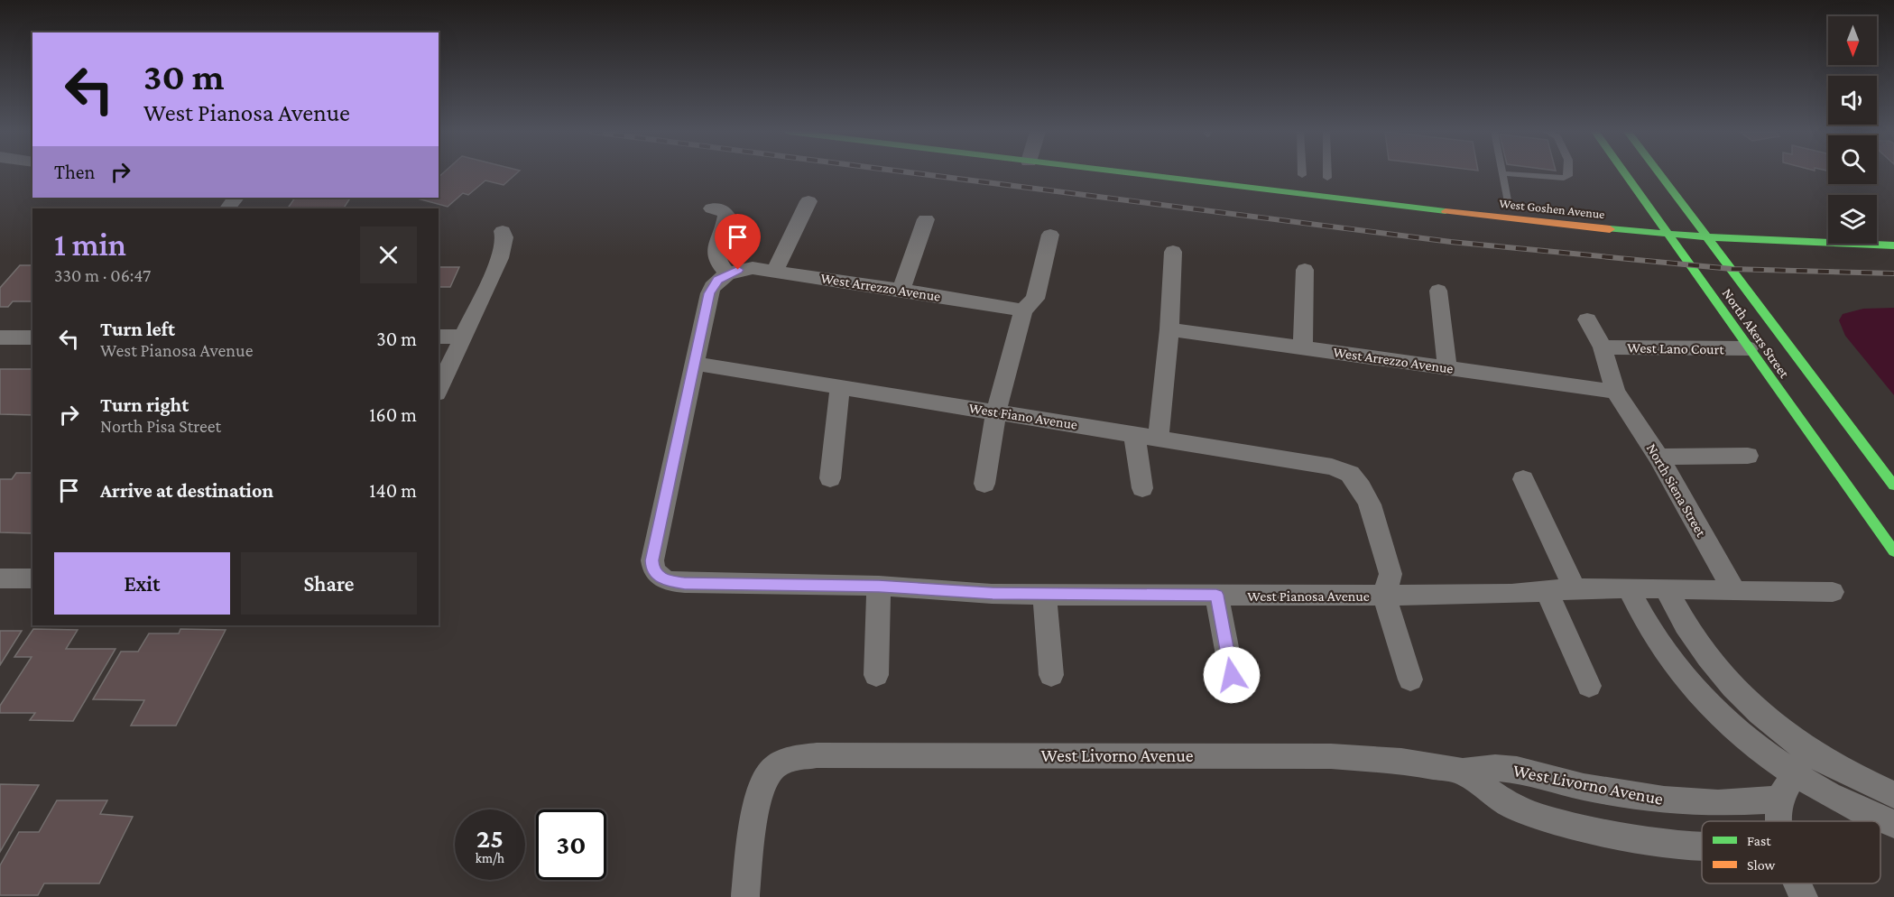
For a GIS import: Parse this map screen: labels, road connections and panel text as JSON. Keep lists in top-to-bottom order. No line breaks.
{"streets":{"main road":["West Goshen Avenue","North Akers Street"],"street":["West Arrezzo Avenue","West Lano Court","West Fiano Avenue","North Siena Street","West Pianosa Avenue","West Livorno Avenue"]},"crossings":[["West Goshen Avenue","North Akers Street"],["West Arrezzo Avenue","North Siena Street"],["North Akers Street","West Lano Court"],["West Lano Court","North Siena Street"],["West Fiano Avenue","West Pianosa Avenue"],["North Siena Street","West Pianosa Avenue"]],"legend":["Fast","Slow"],"north":"bottom","page":{"turn":["30 m","West Pianosa Avenue"],"then":"Then","heading":["1 min","330 m · 06:47"],"list":[{"name":"Turn left","note":"West Pianosa Avenue","value":"30 m"},{"name":"Turn right","note":"North Pisa Street","value":"160 m"},{"name":"Arrive at destination","value":"140 m"}],"buttons":["Exit","Share"],"speed":"25 km/h","limit":"30"}}
